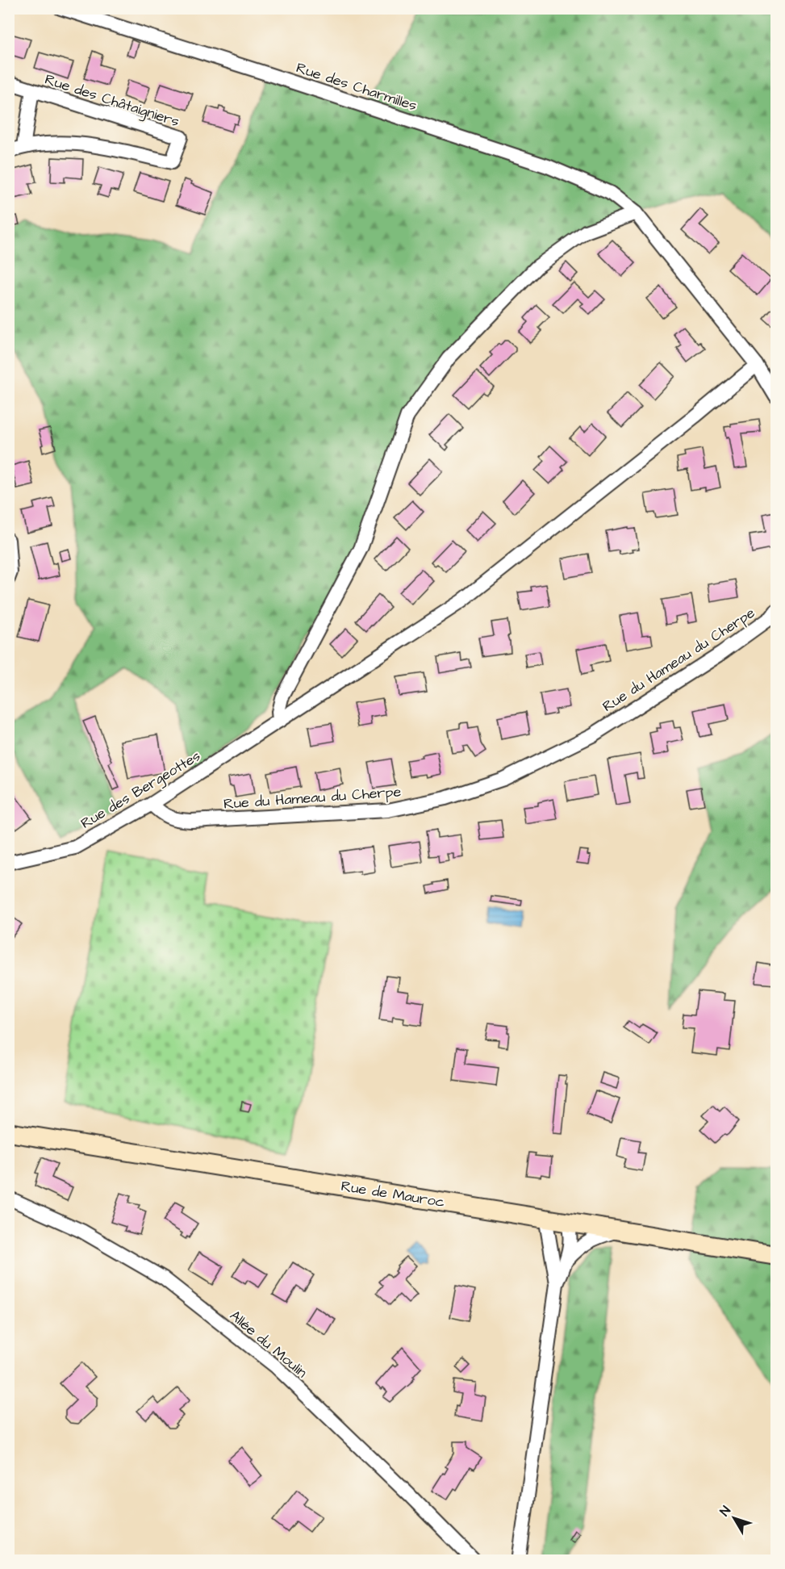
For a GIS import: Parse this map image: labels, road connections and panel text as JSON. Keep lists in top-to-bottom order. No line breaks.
{"streets":{"street":["Rue des Charmilles","Rue des Châtaigniers","Rue du Hameau du Cherpe","Rue des Bergeottes","Rue de Mauroc","Allée du Moulin"]},"crossings":[["Rue du Hameau du Cherpe","Rue des Bergeottes"]],"north":"top left"}
